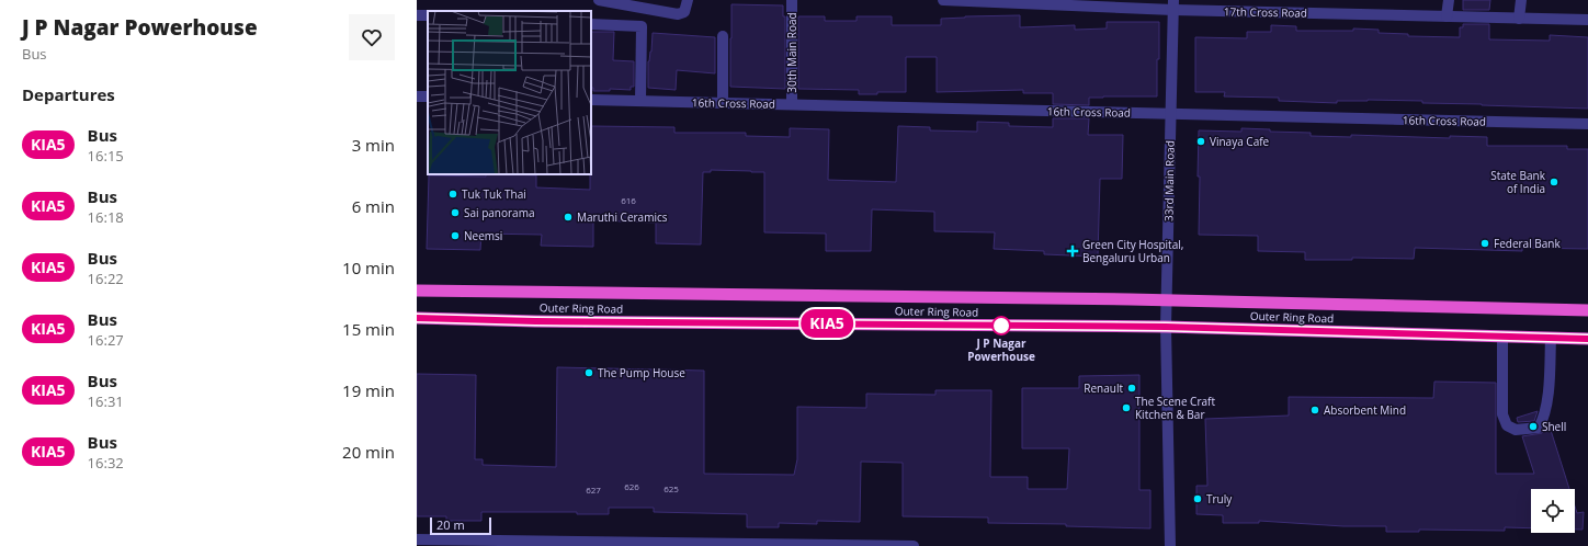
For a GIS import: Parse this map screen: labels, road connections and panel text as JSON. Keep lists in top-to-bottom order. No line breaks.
{"streets":{"highway":["Outer Ring Road"],"street":["17th Cross Road","30th Main Road","16th Cross Road","33rd Main Road"]},"crossings":[["17th Cross Road","33rd Main Road"],["30th Main Road","16th Cross Road"],["16th Cross Road","33rd Main Road"],["33rd Main Road","Outer Ring Road"]],"places":{"other":["Vinaya Cafe","State Bank of India","Tuk Tuk Thai","Sai panorama","Maruthi Ceramics","Neemsi","Federal Bank","J P Nagar Powerhouse","The Pump House","Renault","The Scene Craft Kitchen & Bar","Absorbent Mind","Shell","Truly"],"health":["Green City Hospital, Bengaluru Urban"]},"lines":["bus line KIA5"],"house_numbers":["616","626","625","627"],"scale_bar":"20 m","page":{"heading":[["J P Nagar Powerhouse","Bus"],"Departures"],"on_map":"KIA5","list":[{"mark":"KIA5","name":"Bus","note":"16:15","value":"3 min"},{"mark":"KIA5","name":"Bus","note":"16:18","value":"6 min"},{"mark":"KIA5","name":"Bus","note":"16:22","value":"10 min"},{"mark":"KIA5","name":"Bus","note":"16:27","value":"15 min"},{"mark":"KIA5","name":"Bus","note":"16:31","value":"19 min"},{"mark":"KIA5","name":"Bus","note":"16:32","value":"20 min"}],"scale":"20 m"}}
